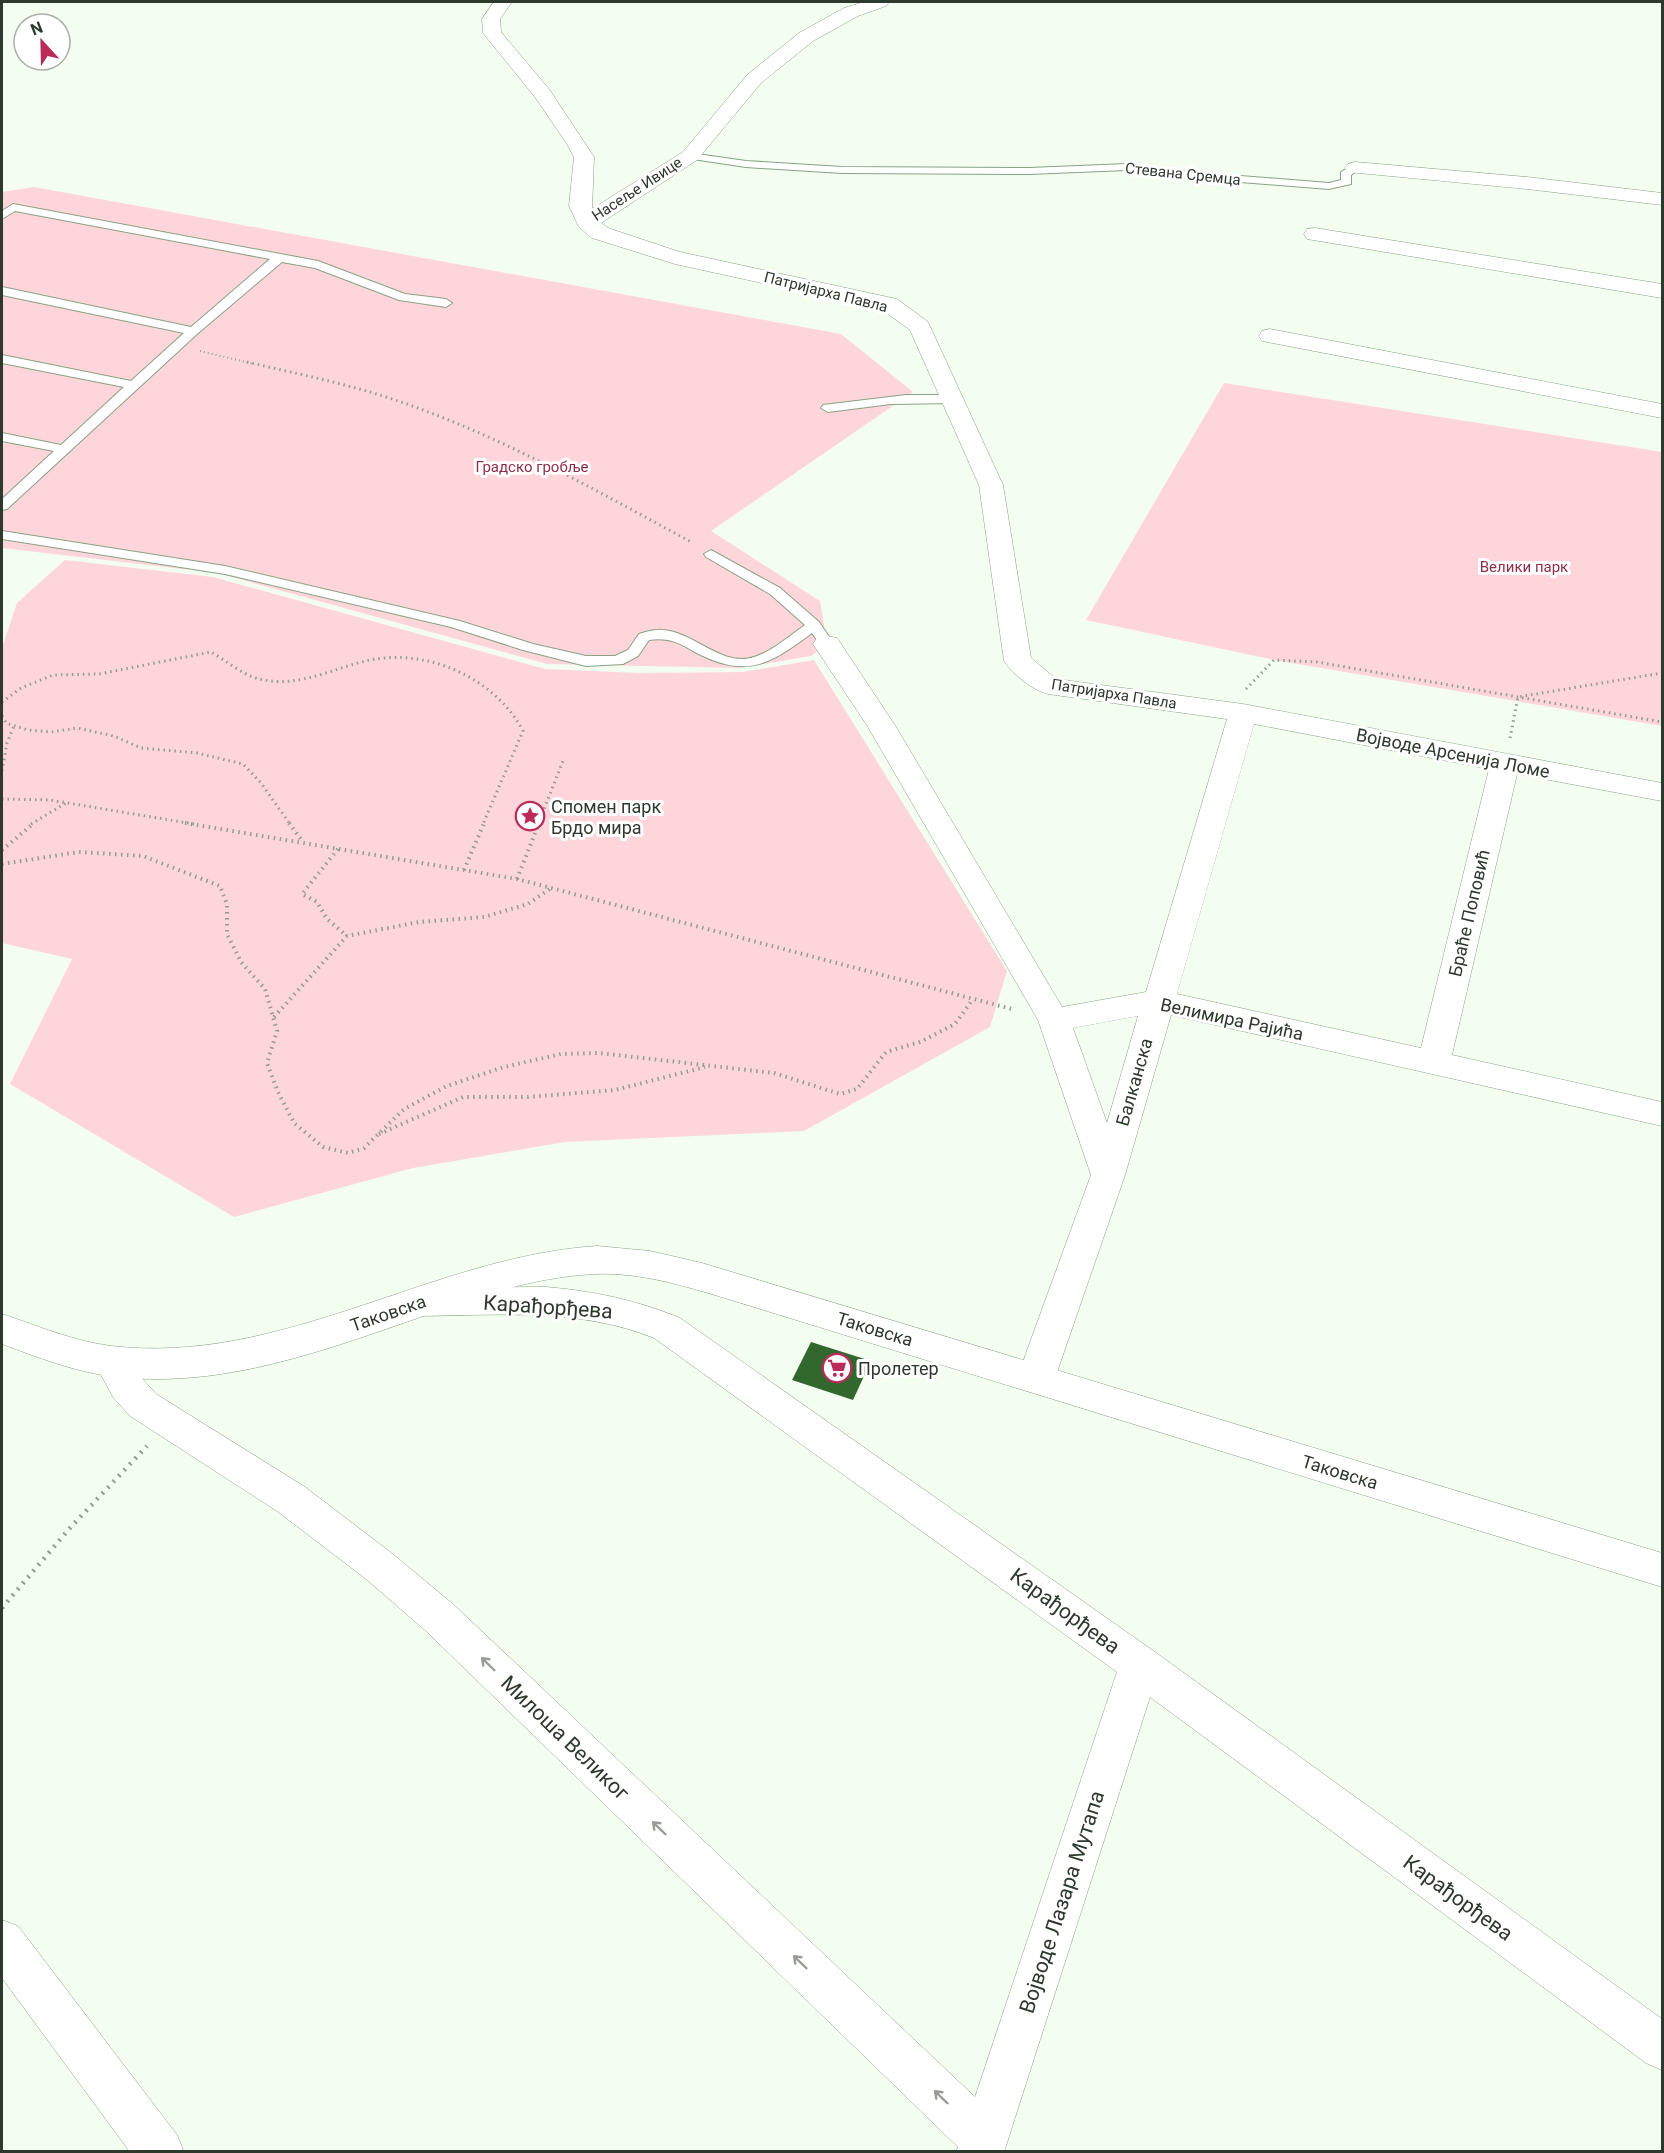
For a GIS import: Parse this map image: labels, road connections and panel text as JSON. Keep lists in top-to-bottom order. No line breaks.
{"streets":{"street":["Стевана Сремца","Насеље Ивице","Патријарха Павла","Војводе Арсенија Ломе","Браће Поповић","Велимира Рајића","Балканска","Карађорђева","Таковска","Милоша Великог","Војводе Лазара Мутапа"]},"crossings":[["Стевана Сремца","Насеље Ивице"],["Насеље Ивице","Патријарха Павла"],["Патријарха Павла","Војводе Арсенија Ломе"],["Патријарха Павла","Балканска"],["Војводе Арсенија Ломе","Браће Поповић"],["Војводе Арсенија Ломе","Балканска"],["Браће Поповић","Велимира Рајића"],["Велимира Рајића","Балканска"],["Балканска","Таковска"],["Карађорђева","Таковска"],["Карађорђева","Војводе Лазара Мутапа"],["Таковска","Милоша Великог"],["Милоша Великог","Војводе Лазара Мутапа"]],"one_way":["Милоша Великог"],"parks":["Градско гробље","Велики парк"],"places":{"place":["Спомен парк Брдо мира"],"supermarket":["Пролетер"]},"north":"top"}
